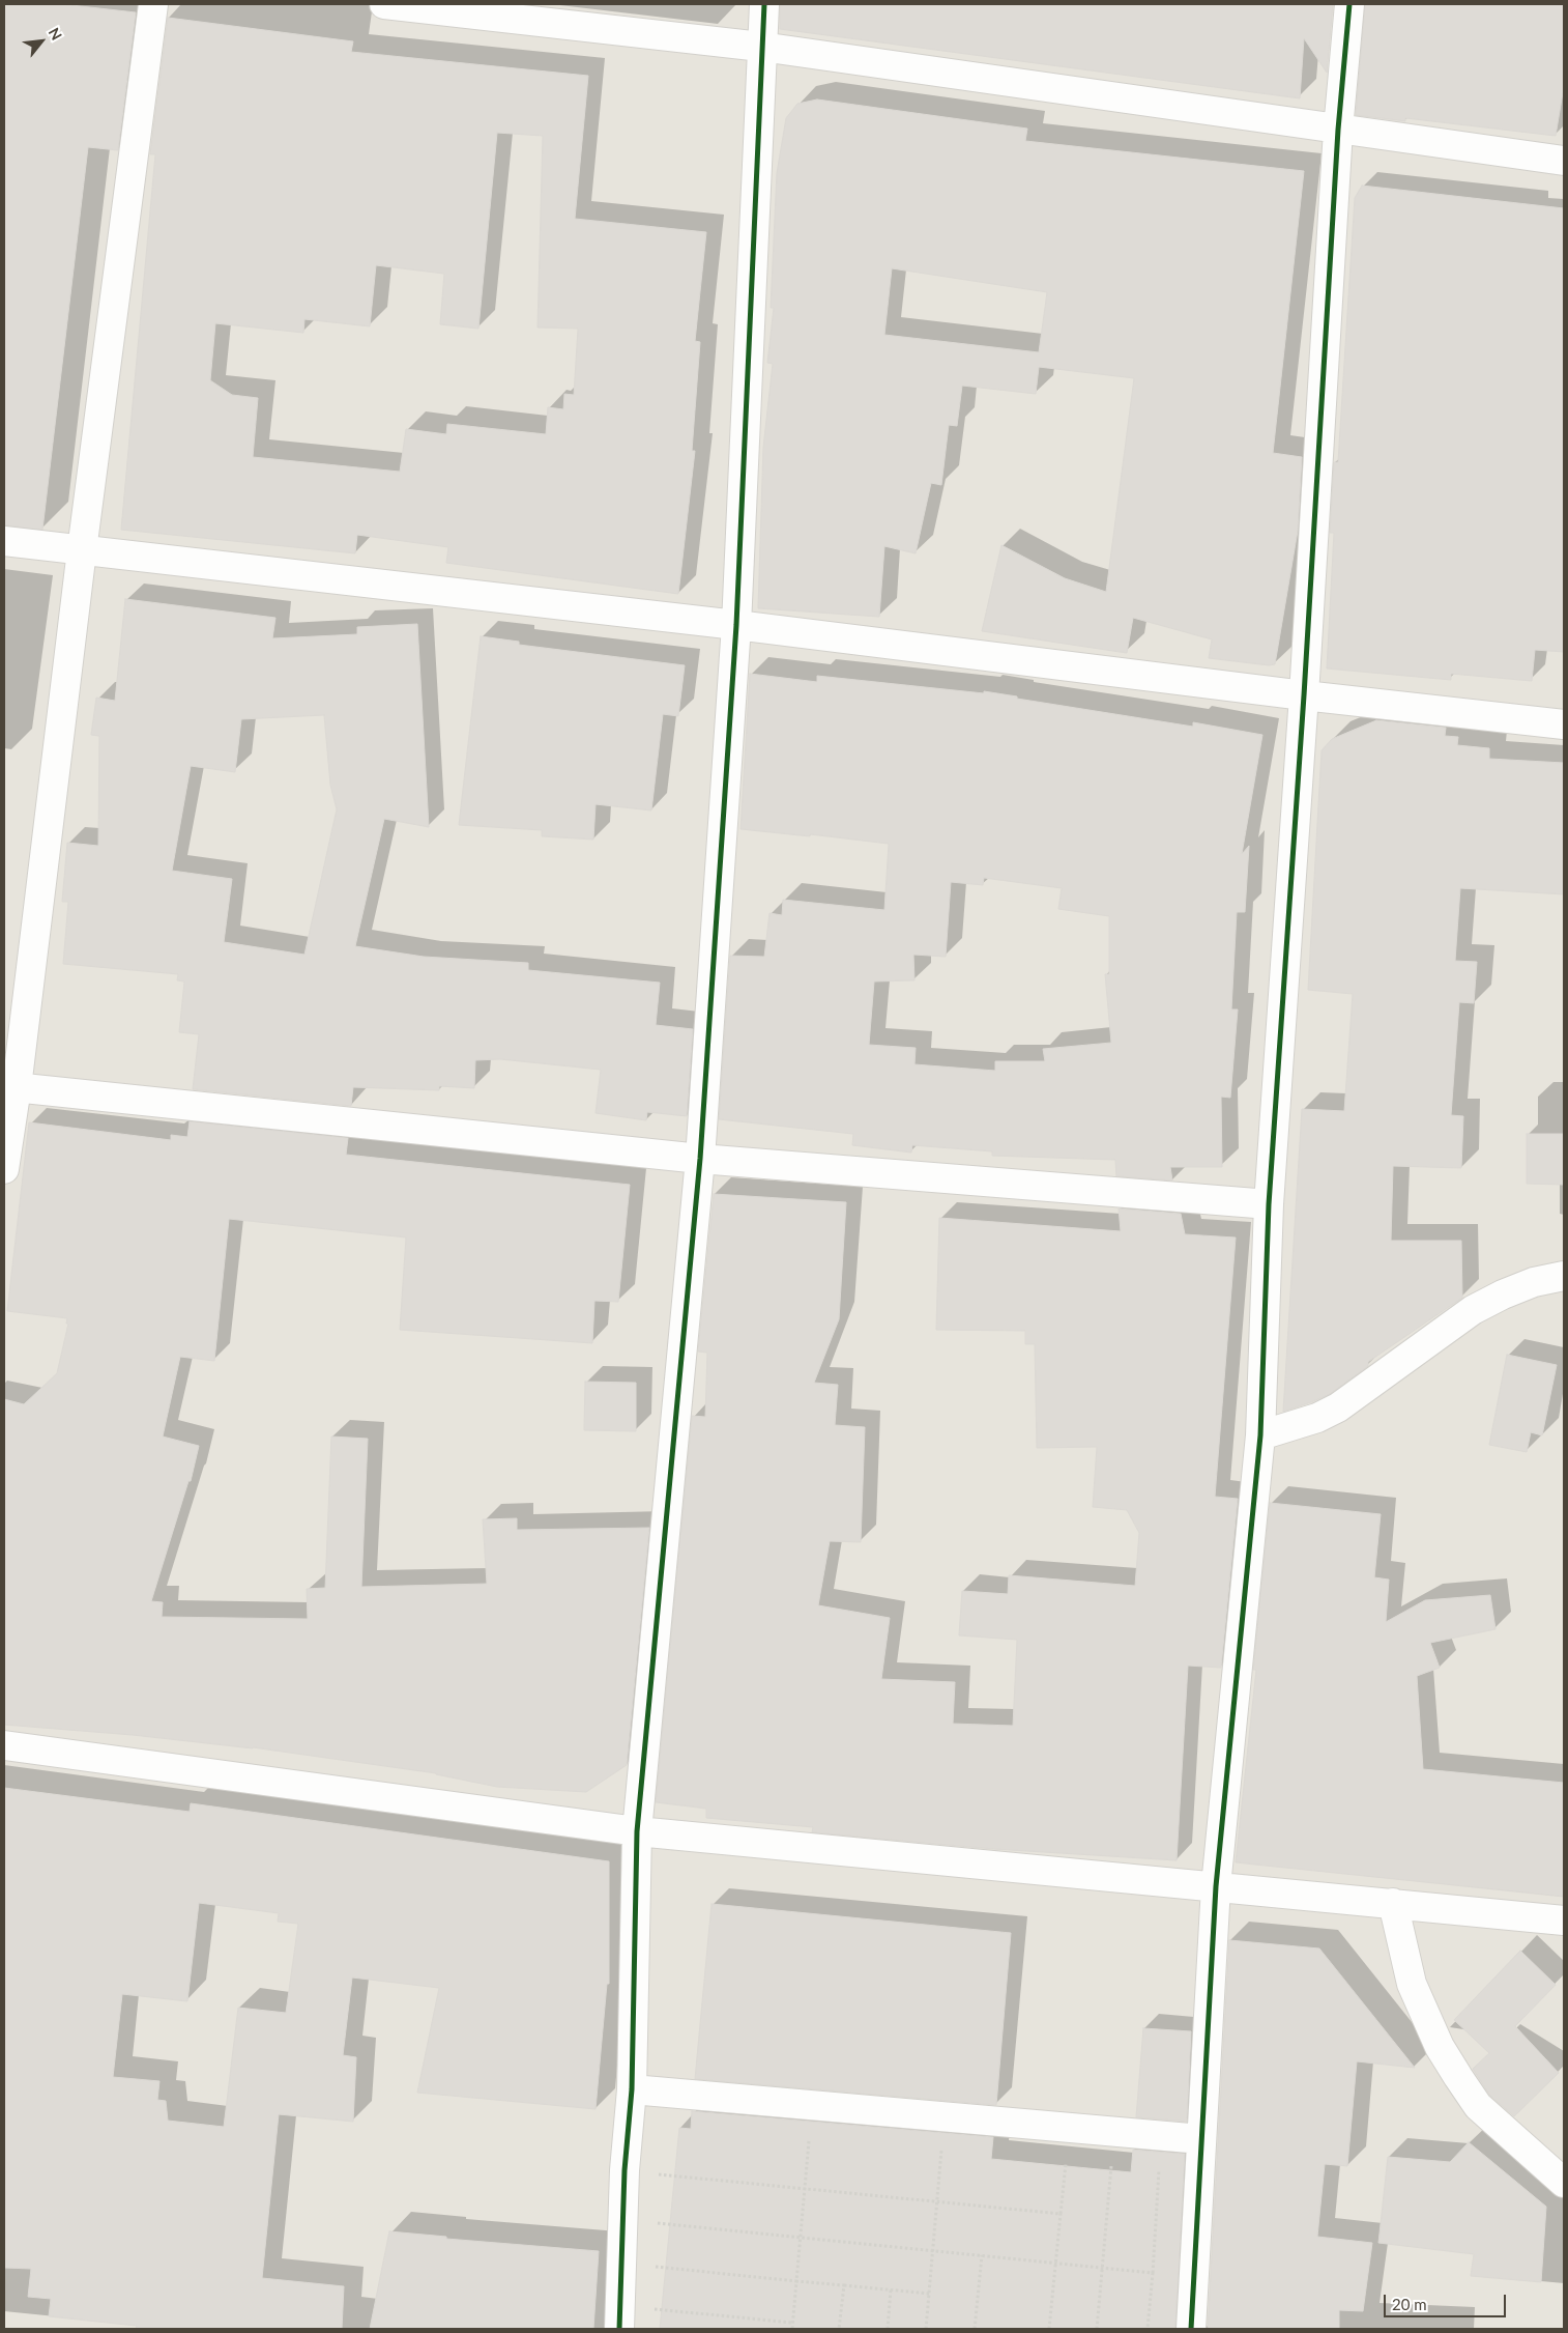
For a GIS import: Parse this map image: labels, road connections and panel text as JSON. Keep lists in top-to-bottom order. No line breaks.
{"scale_bar":"20 m","north":"top right"}
